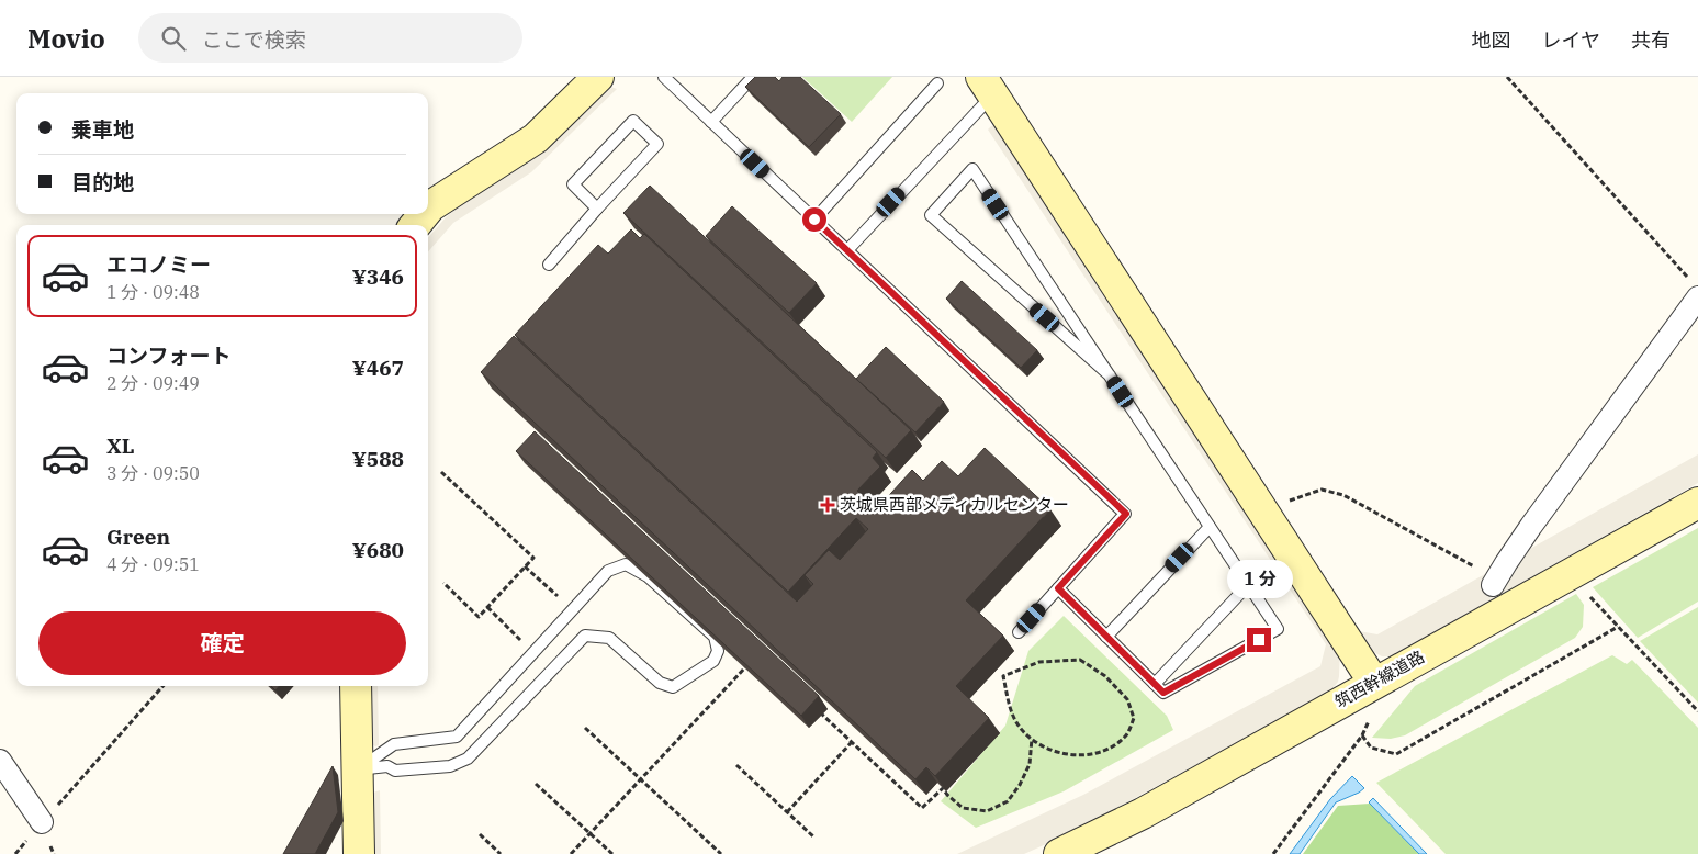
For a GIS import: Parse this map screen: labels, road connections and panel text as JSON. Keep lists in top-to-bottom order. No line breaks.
{"streets":{"street":["筑西幹線道路"]},"places":{"health":["茨城県西部メディカルセンター"]},"page":{"header":"Movio","search":"ここで検索","nav":["地図","レイヤ","共有"],"banner":["乗車地","目的地"],"list":[{"name":"エコノミー","note":"1 分 · 09:48","value":"¥346"},{"name":"コンフォート","note":"2 分 · 09:49","value":"¥467"},{"name":"XL","note":"3 分 · 09:50","value":"¥588"},{"name":"Green","note":"4 分 · 09:51","value":"¥680"}],"bubble":"1 分","buttons":"確定"}}
